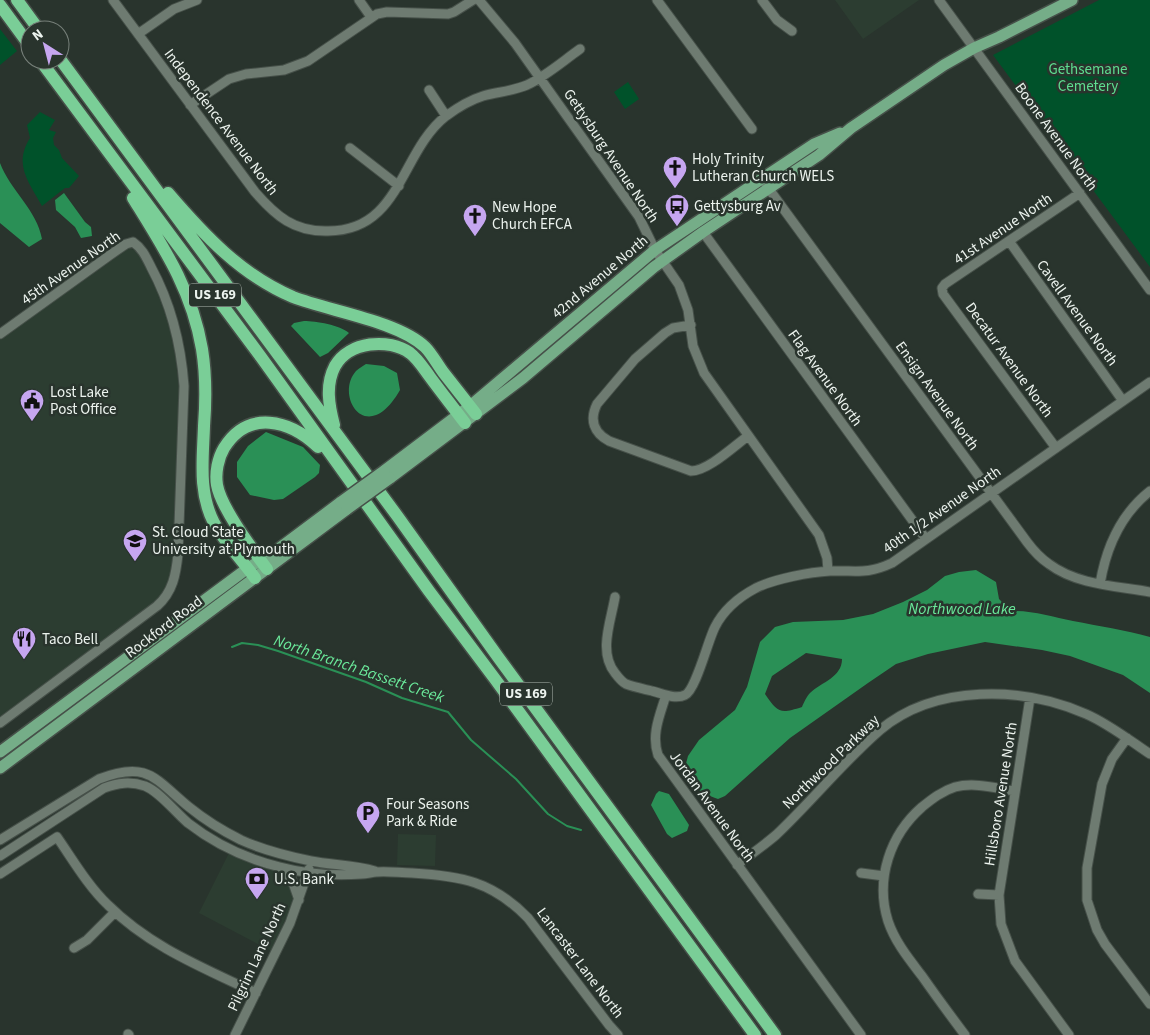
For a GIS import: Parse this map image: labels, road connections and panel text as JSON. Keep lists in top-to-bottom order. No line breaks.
{"streets":{"highway":["US 169"],"main road":["42nd Avenue North","Rockford Road"],"street":["Independence Avenue North","Boone Avenue North","Gettysburg Avenue North","41st Avenue North","45th Avenue North","Cavell Avenue North","Decatur Avenue North","Flag Avenue North","Ensign Avenue North","40th 1/2 Avenue North","Northwood Parkway","Hillsboro Avenue North","Jordan Avenue North","Pilgrim Lane North","Lancaster Lane North"]},"crossings":[["Independence Avenue North","Gettysburg Avenue North"],["Boone Avenue North","41st Avenue North"],["Boone Avenue North","42nd Avenue North"],["Gettysburg Avenue North","42nd Avenue North"],["Gettysburg Avenue North","40th 1/2 Avenue North"],["41st Avenue North","Cavell Avenue North"],["41st Avenue North","Decatur Avenue North"],["42nd Avenue North","Flag Avenue North"],["42nd Avenue North","Ensign Avenue North"],["42nd Avenue North","Rockford Road"],["Cavell Avenue North","40th 1/2 Avenue North"],["Decatur Avenue North","40th 1/2 Avenue North"],["Flag Avenue North","40th 1/2 Avenue North"],["Ensign Avenue North","40th 1/2 Avenue North"],["40th 1/2 Avenue North","Jordan Avenue North"],["Northwood Parkway","Hillsboro Avenue North"],["Northwood Parkway","Jordan Avenue North"],["Pilgrim Lane North","Lancaster Lane North"]],"water":["Northwood Lake","North Branch Bassett Creek"],"parks":["Gethsemane Cemetery"],"places":{"church":["Holy Trinity Lutheran Church WELS","New Hope Church EFCA"],"bus stop":["Gettysburg Av"],"public building":["Lost Lake Post Office"],"school or university":["St. Cloud State University at Plymouth"],"restaurant":["Taco Bell"],"parking":["Four Seasons Park & Ride"],"bank":["U.S. Bank"]},"north":"top left"}
